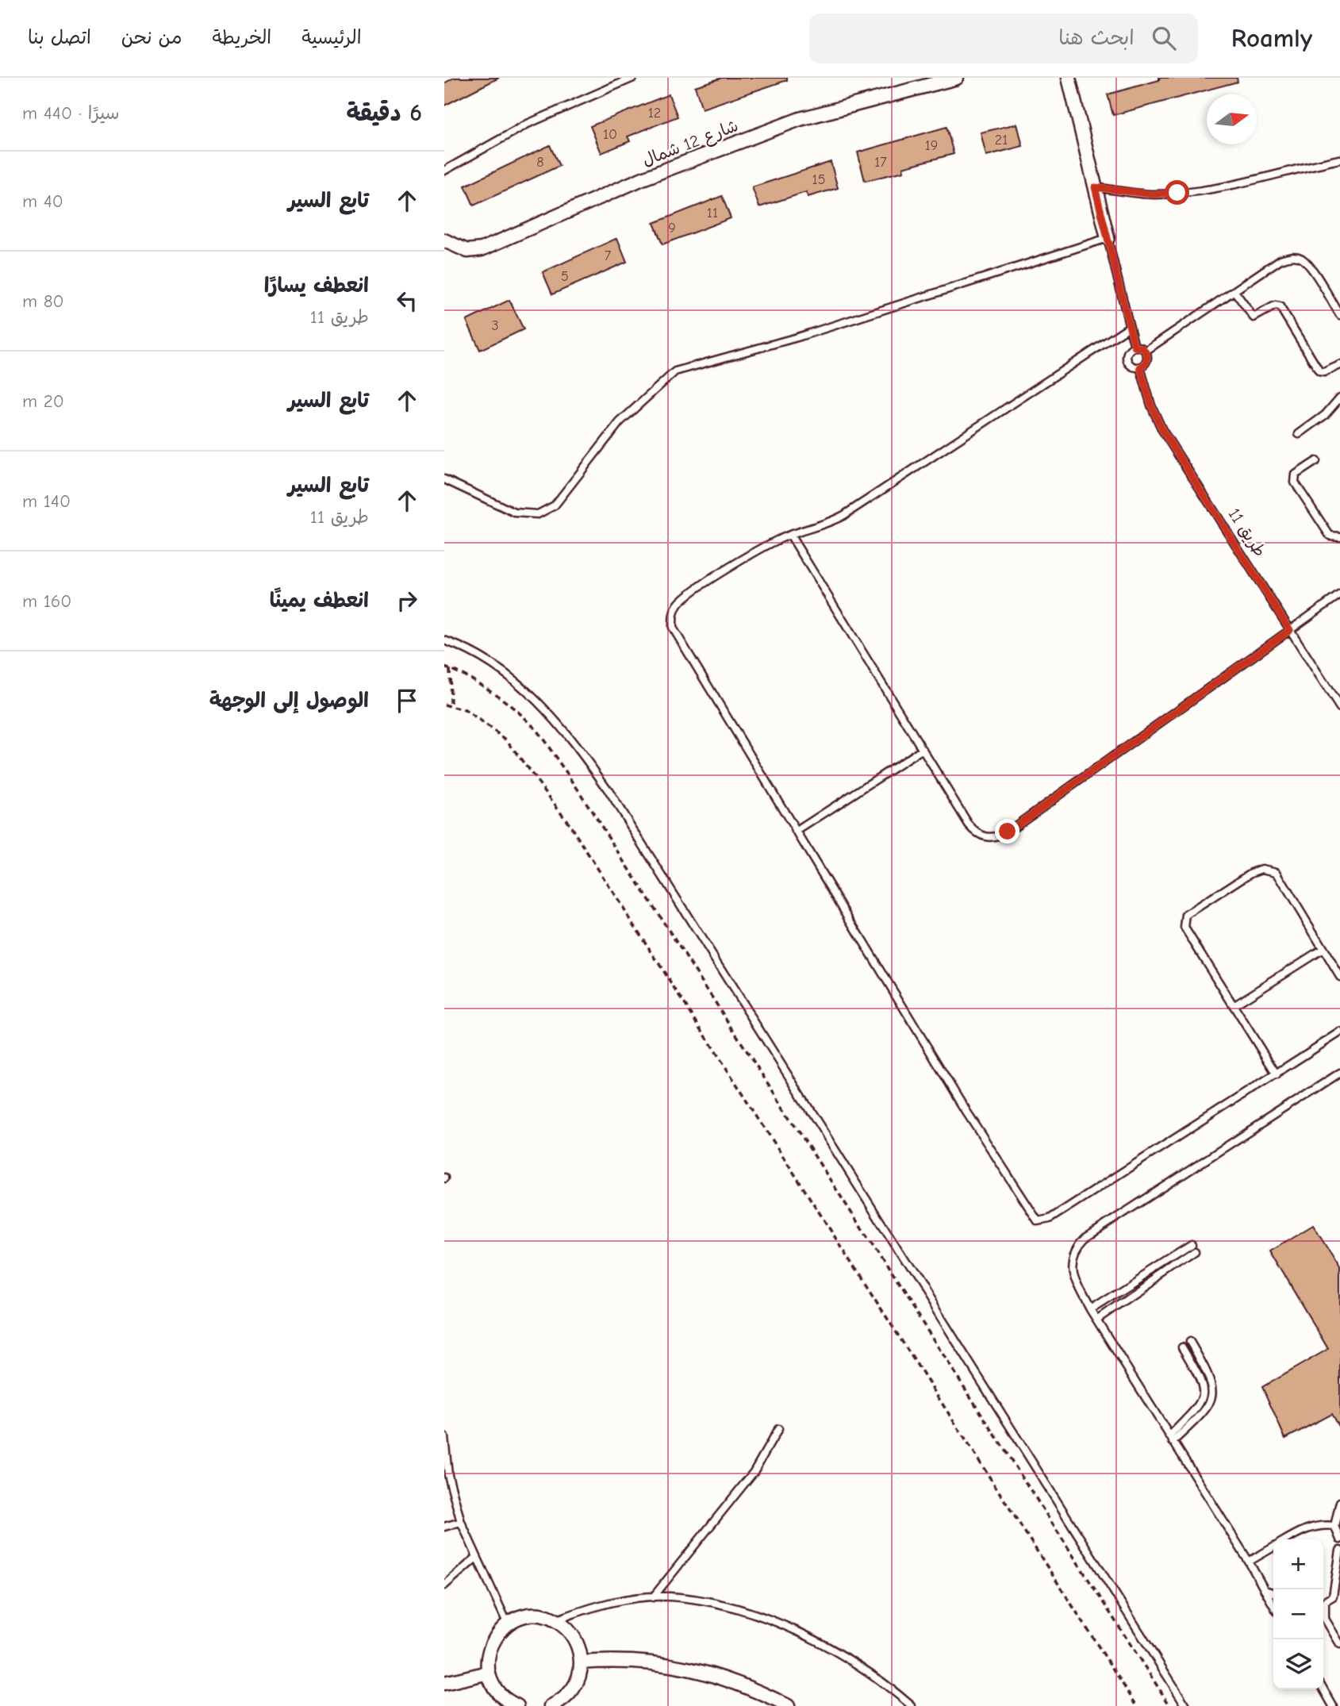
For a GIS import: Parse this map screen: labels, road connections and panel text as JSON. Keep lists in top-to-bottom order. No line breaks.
{"streets":{"street":["شارع 12 شمال"],"lane":["طريق 11"]},"house_numbers":["12","10","21","19","8","17","15","11","9","7","5","3"],"north":"right","page":{"header":"Roamly","search":"ابحث هنا","nav":["الرئيسية","الخريطة","من نحن","اتصل بنا"],"heading":["6 دقيقة","سيرًا · 440 m"],"list":[["تابع السير","40 m"],["انعطف يسارًا","طريق 11","80 m"],["تابع السير","20 m"],["تابع السير","طريق 11","140 m"],["انعطف يمينًا","160 m"],"الوصول إلى الوجهة"],"map_buttons":["+","−"]}}
